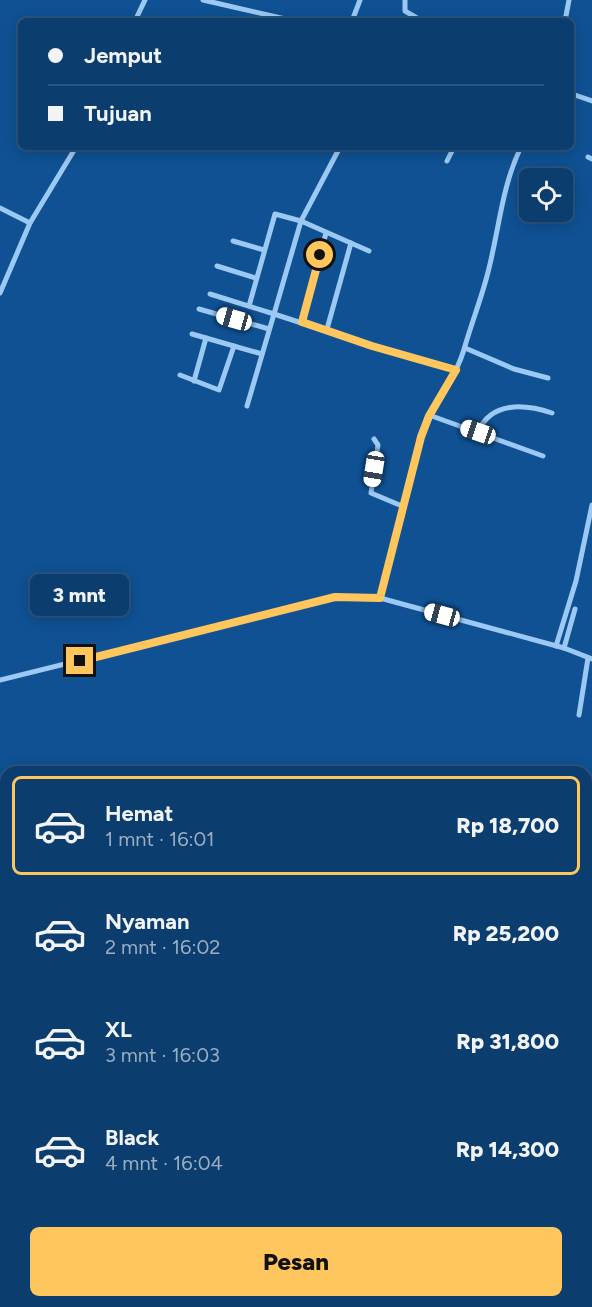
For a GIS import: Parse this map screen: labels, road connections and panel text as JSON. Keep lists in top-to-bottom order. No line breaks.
{"page":{"banner":["Jemput","Tujuan"],"bubble":"3 mnt","list":[{"name":"Hemat","note":"1 mnt · 16:01","value":"Rp 18,700"},{"name":"Nyaman","note":"2 mnt · 16:02","value":"Rp 25,200"},{"name":"XL","note":"3 mnt · 16:03","value":"Rp 31,800"},{"name":"Black","note":"4 mnt · 16:04","value":"Rp 14,300"}],"buttons":"Pesan"}}
